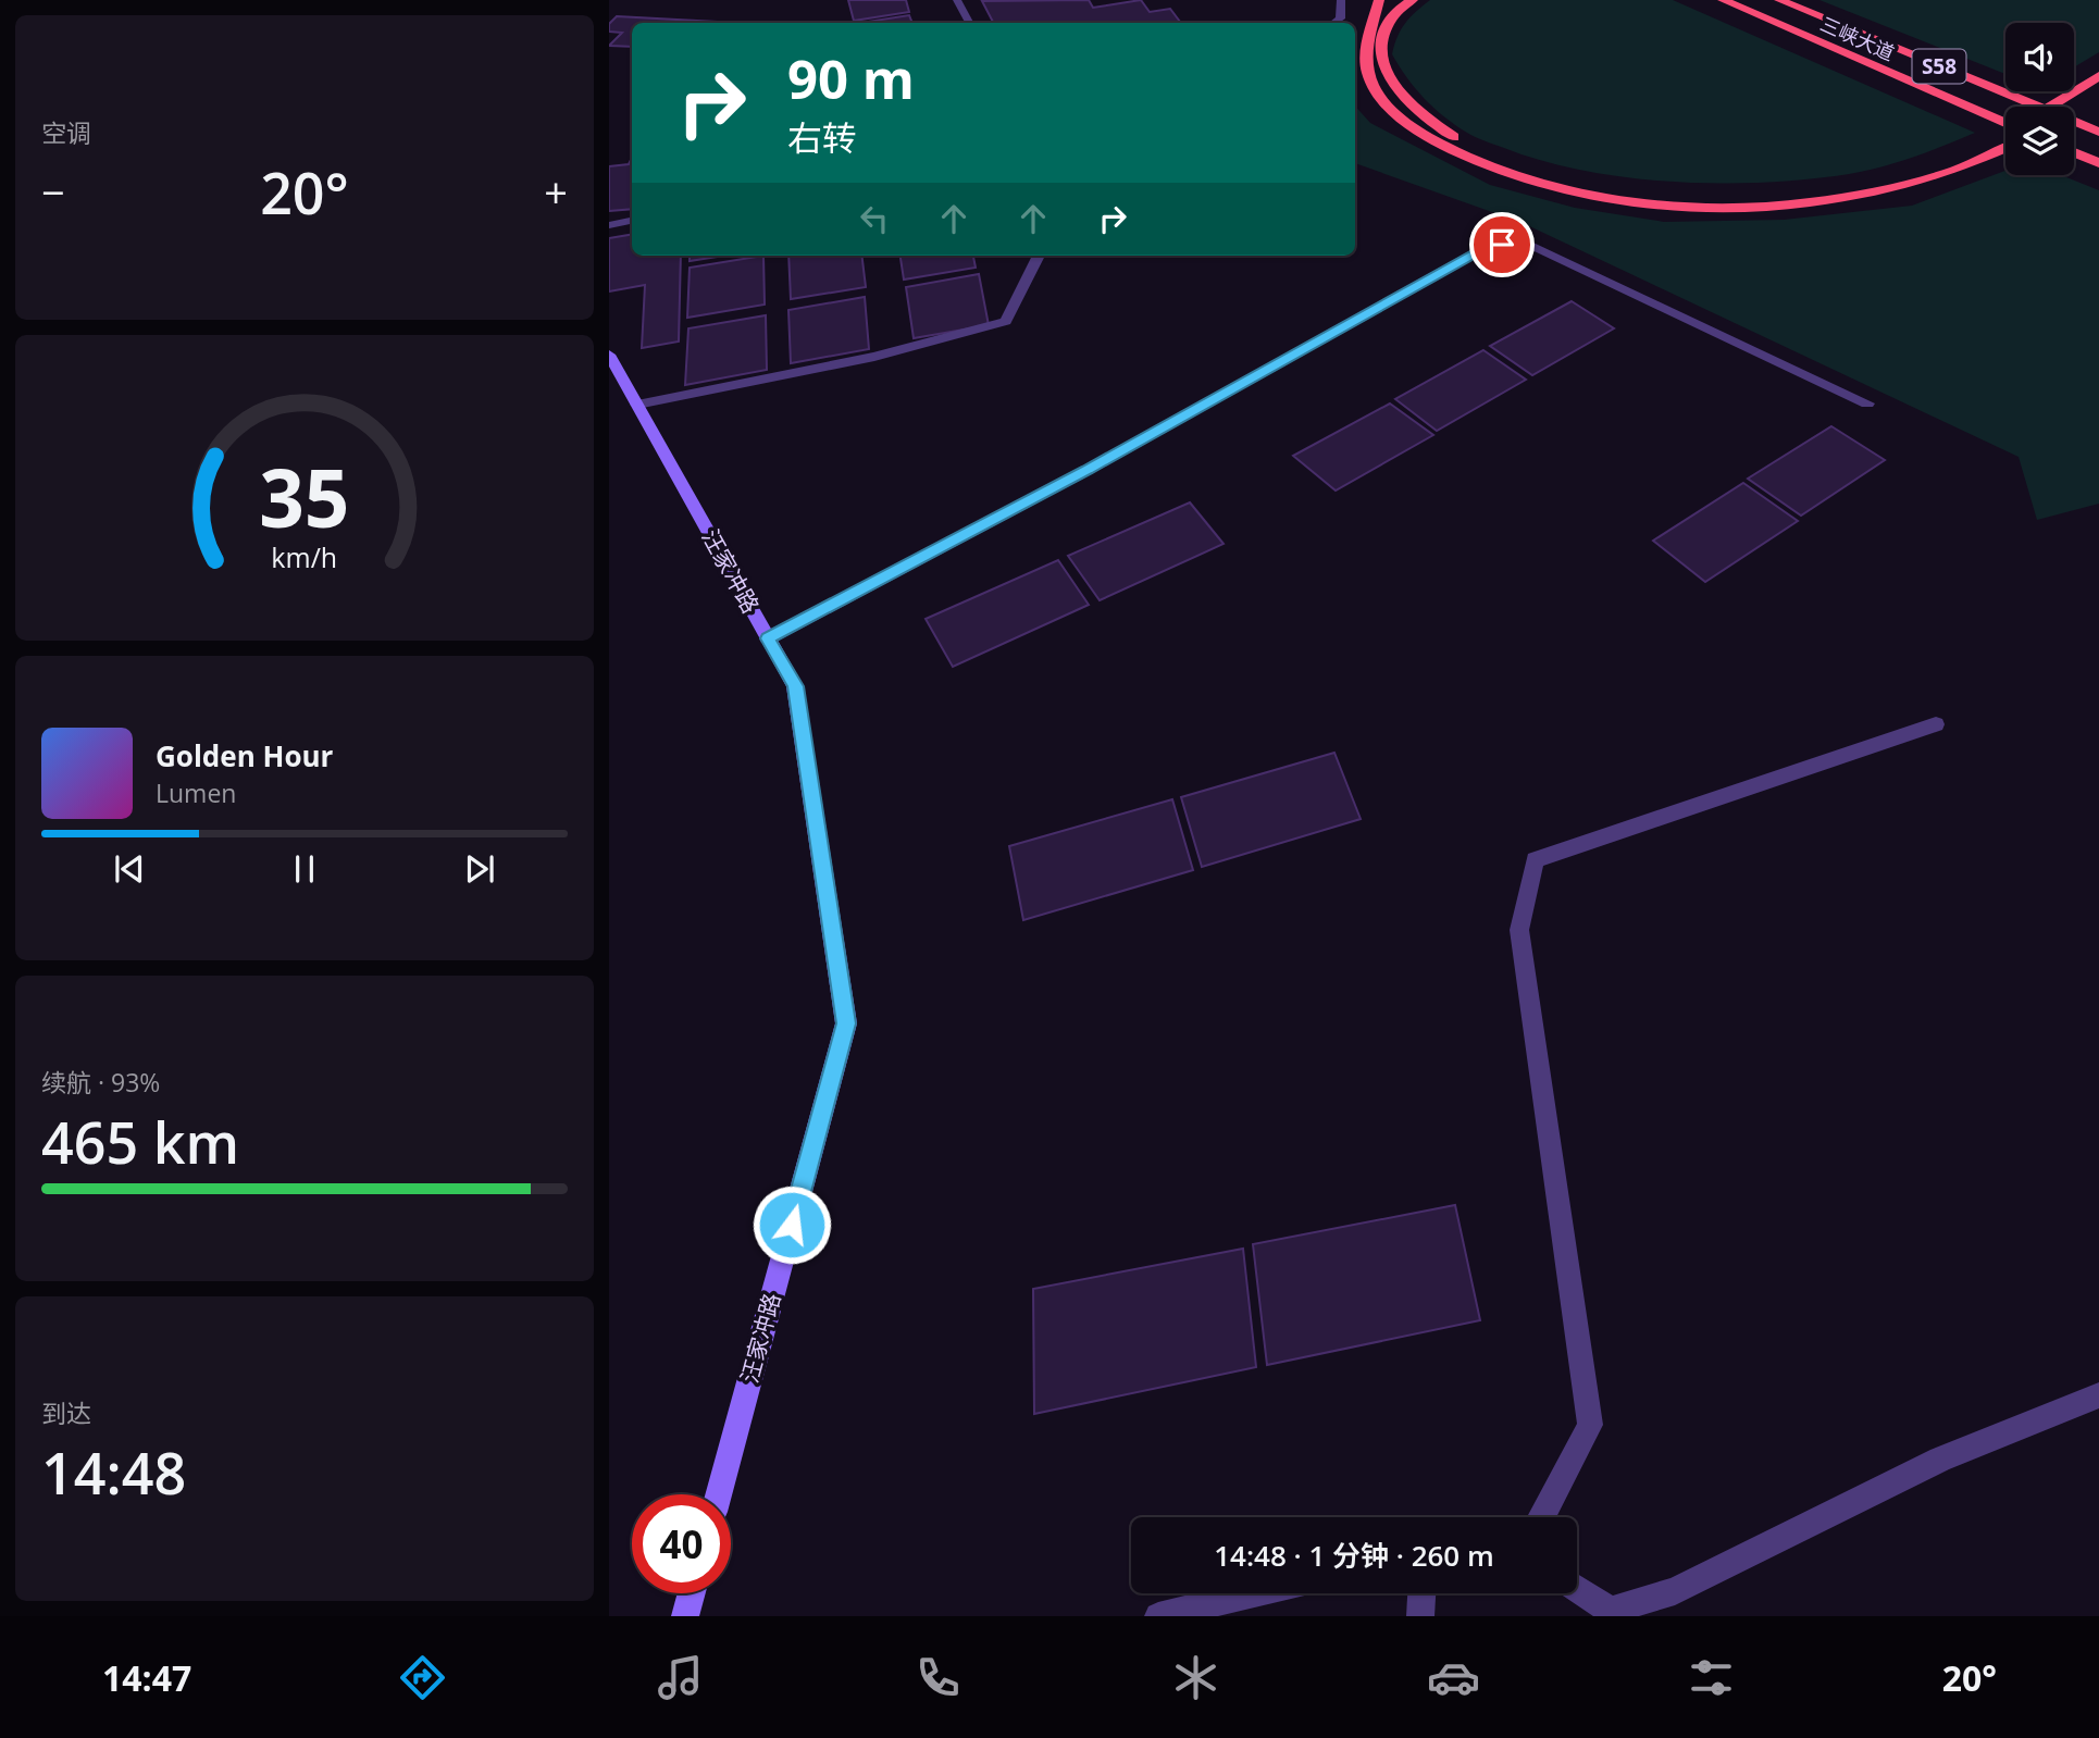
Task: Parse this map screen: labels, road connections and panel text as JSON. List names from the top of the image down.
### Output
{
  "streets": {
    "highway": ["三峡大道", "S58"],
    "street": ["汪家冲路"]
  },
  "page": {
    "tile": [
      "空调",
      ["续航 · 93%", "465 km"],
      ["到达", "14:48"]
    ],
    "turn": ["90 m", "右转"],
    "heat": ["−", "20°", "+"],
    "song": ["Golden Hour", "Lumen"],
    "limit": "40",
    "trip": "14:48 · 1 分钟 · 260 m",
    "tabs": ["14:47", "20°"],
    "gauge": ["35", "km/h"]
  }
}
